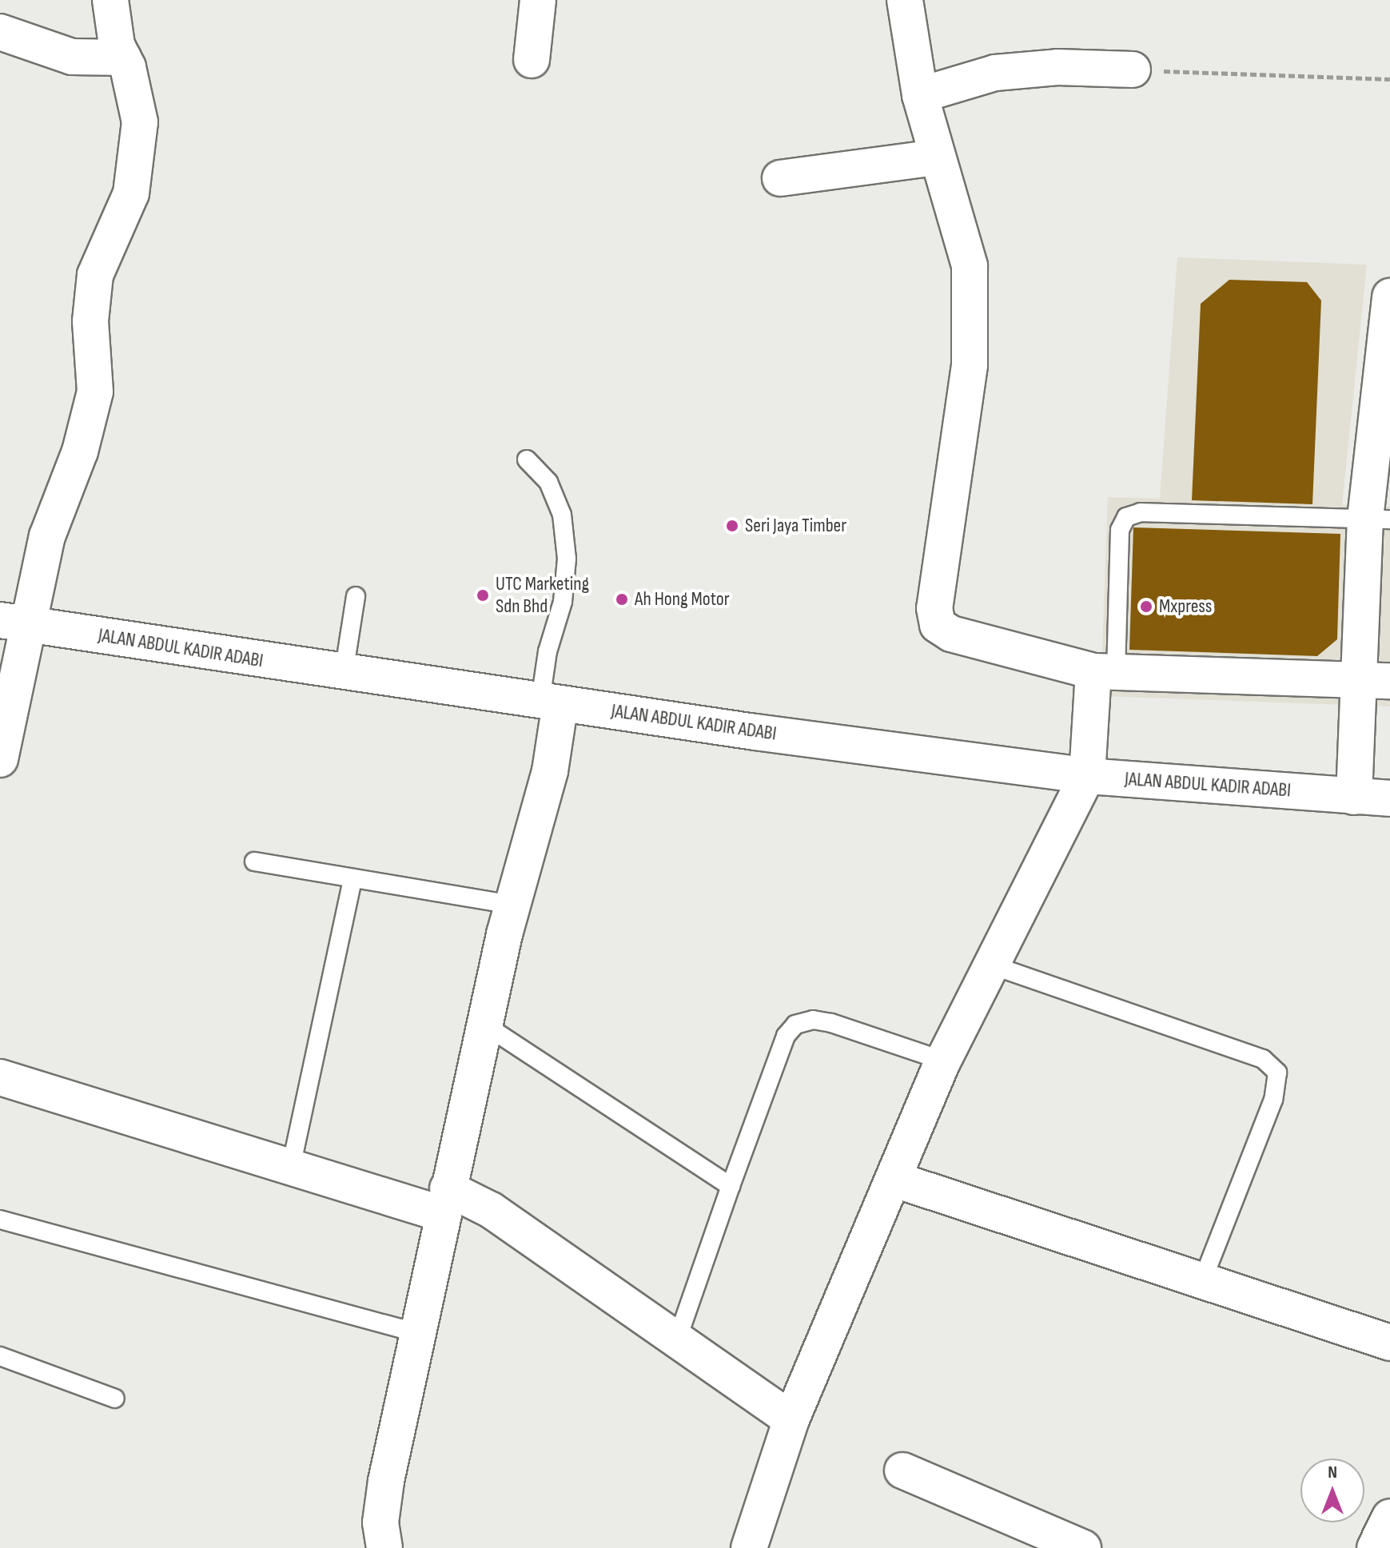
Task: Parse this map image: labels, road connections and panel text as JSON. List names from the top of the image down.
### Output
{
  "streets": {
    "street": ["JALAN ABDUL KADIR ADABI"]
  },
  "places": [
    "Seri Jaya Timber",
    "UTC Marketing Sdn Bhd",
    "Ah Hong Motor",
    "Mxpress"
  ],
  "north": "top"
}
